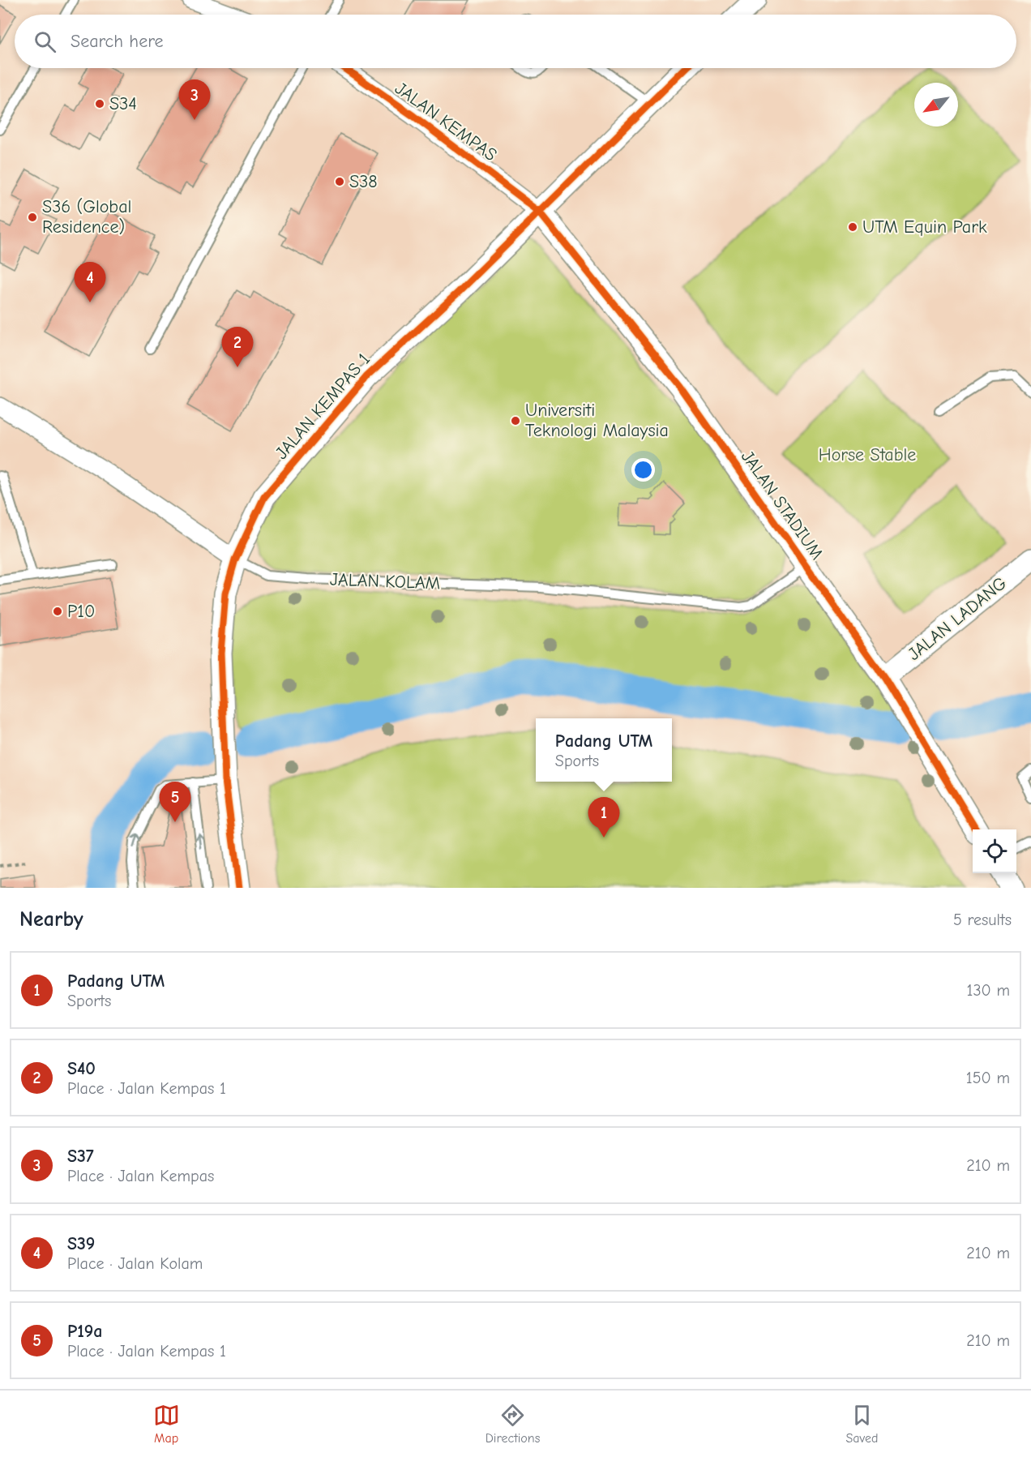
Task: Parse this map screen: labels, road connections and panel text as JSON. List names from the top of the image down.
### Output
{
  "streets": {
    "street": [
      "JALAN KEMPAS",
      "JALAN KEMPAS 1",
      "JALAN STADIUM",
      "JALAN KOLAM",
      "JALAN LADANG"
    ]
  },
  "crossings": [
    ["JALAN KEMPAS", "JALAN KEMPAS 1"],
    ["JALAN KEMPAS", "JALAN STADIUM"],
    ["JALAN KEMPAS 1", "JALAN STADIUM"],
    ["JALAN KEMPAS 1", "JALAN KOLAM"],
    ["JALAN STADIUM", "JALAN KOLAM"],
    ["JALAN STADIUM", "JALAN LADANG"]
  ],
  "parks": ["Horse Stable"],
  "places": [
    "S34",
    "S38",
    "S36 (Global Residence)",
    "UTM Equin Park",
    "Universiti Teknologi Malaysia",
    "P10"
  ],
  "north": "bottom left",
  "page": {
    "search": "Search here",
    "pins": [
      "3",
      "4",
      "2",
      "5",
      "1"
    ],
    "popup": ["Padang UTM", "Sports"],
    "heading": ["Nearby", "5 results"],
    "list": [
      {
        "mark": "1",
        "name": "Padang UTM",
        "note": "Sports",
        "value": "130 m"
      },
      {
        "mark": "2",
        "name": "S40",
        "note": "Place · Jalan Kempas 1",
        "value": "150 m"
      },
      {
        "mark": "3",
        "name": "S37",
        "note": "Place · Jalan Kempas",
        "value": "210 m"
      },
      {
        "mark": "4",
        "name": "S39",
        "note": "Place · Jalan Kolam",
        "value": "210 m"
      },
      {
        "mark": "5",
        "name": "P19a",
        "note": "Place · Jalan Kempas 1",
        "value": "210 m"
      }
    ],
    "nav": ["Map", "Directions", "Saved"]
  }
}
